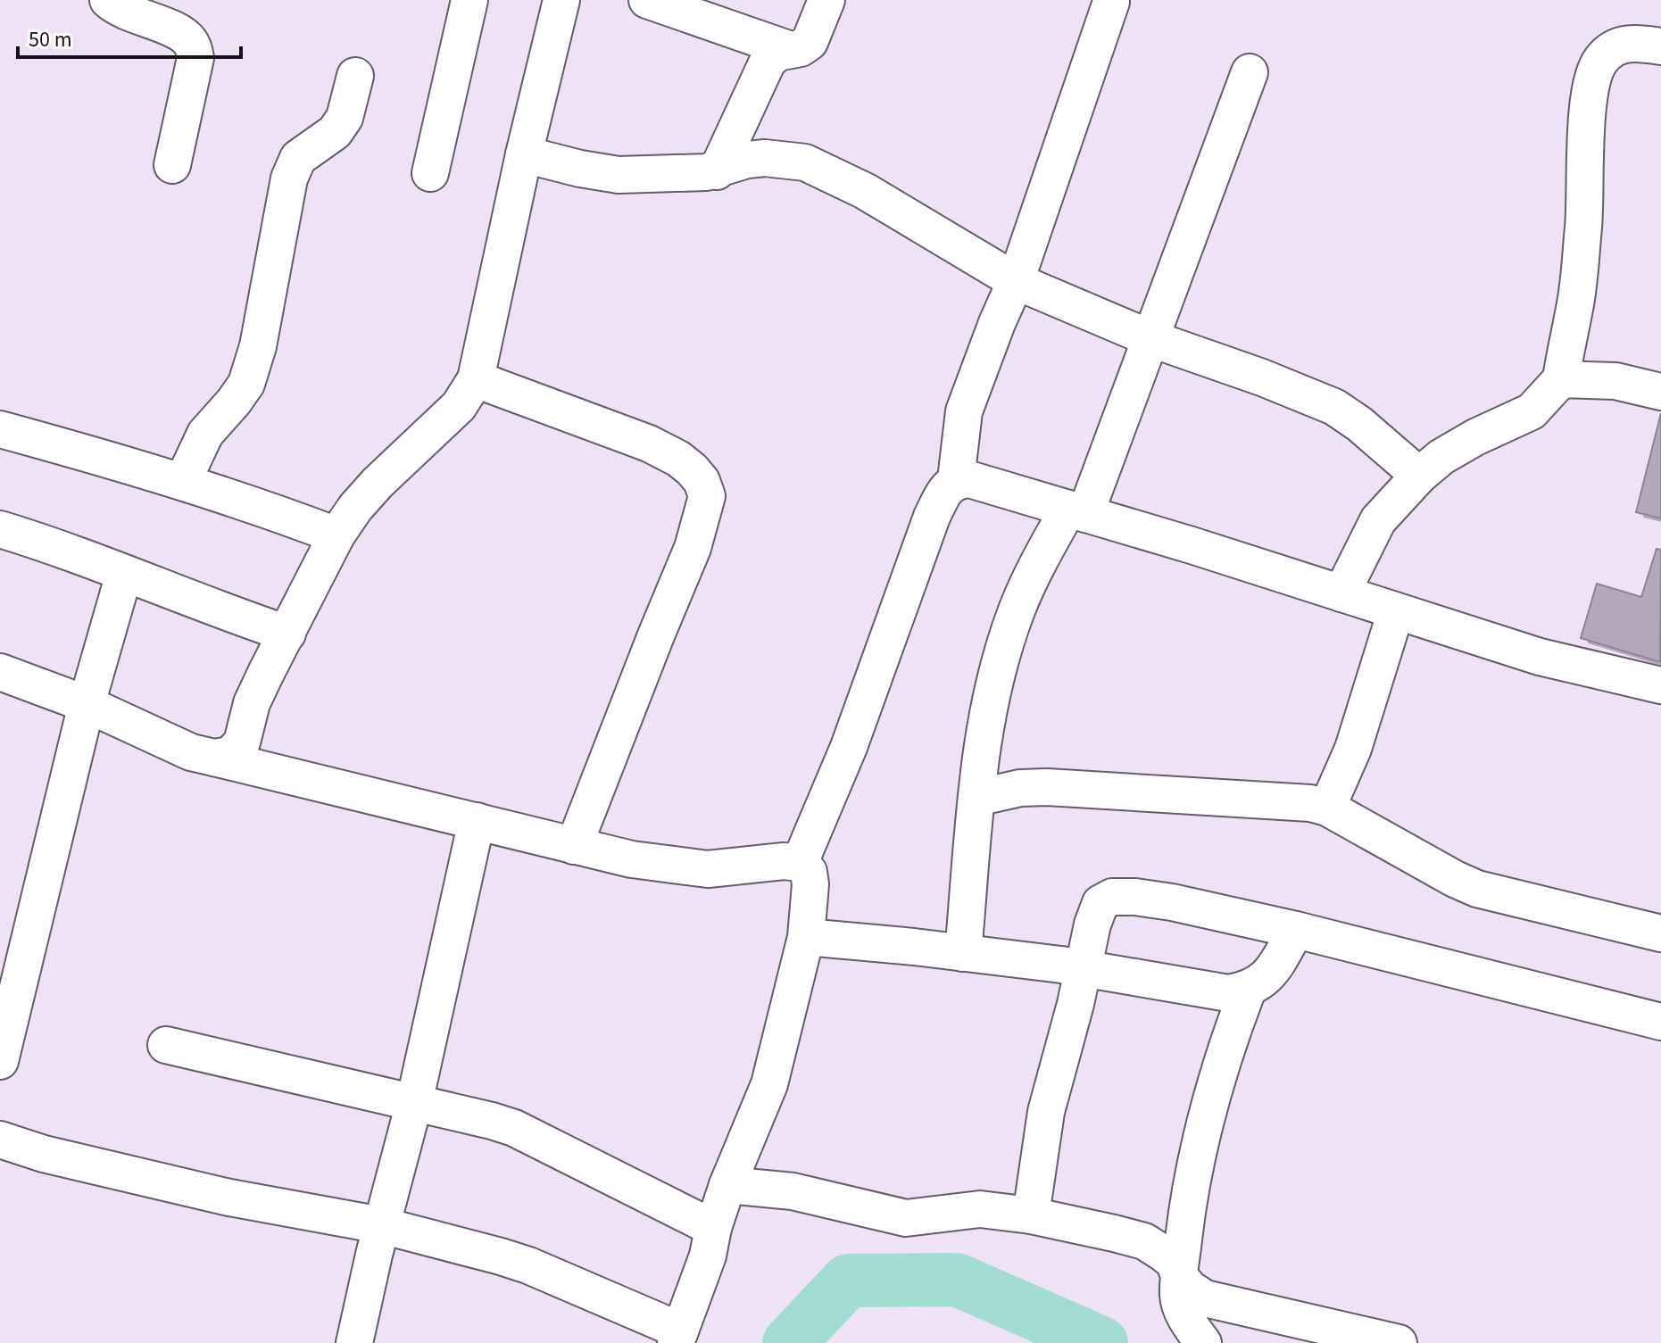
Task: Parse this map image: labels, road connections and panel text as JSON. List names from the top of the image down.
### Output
{
  "scale_bar": "50 m"
}
